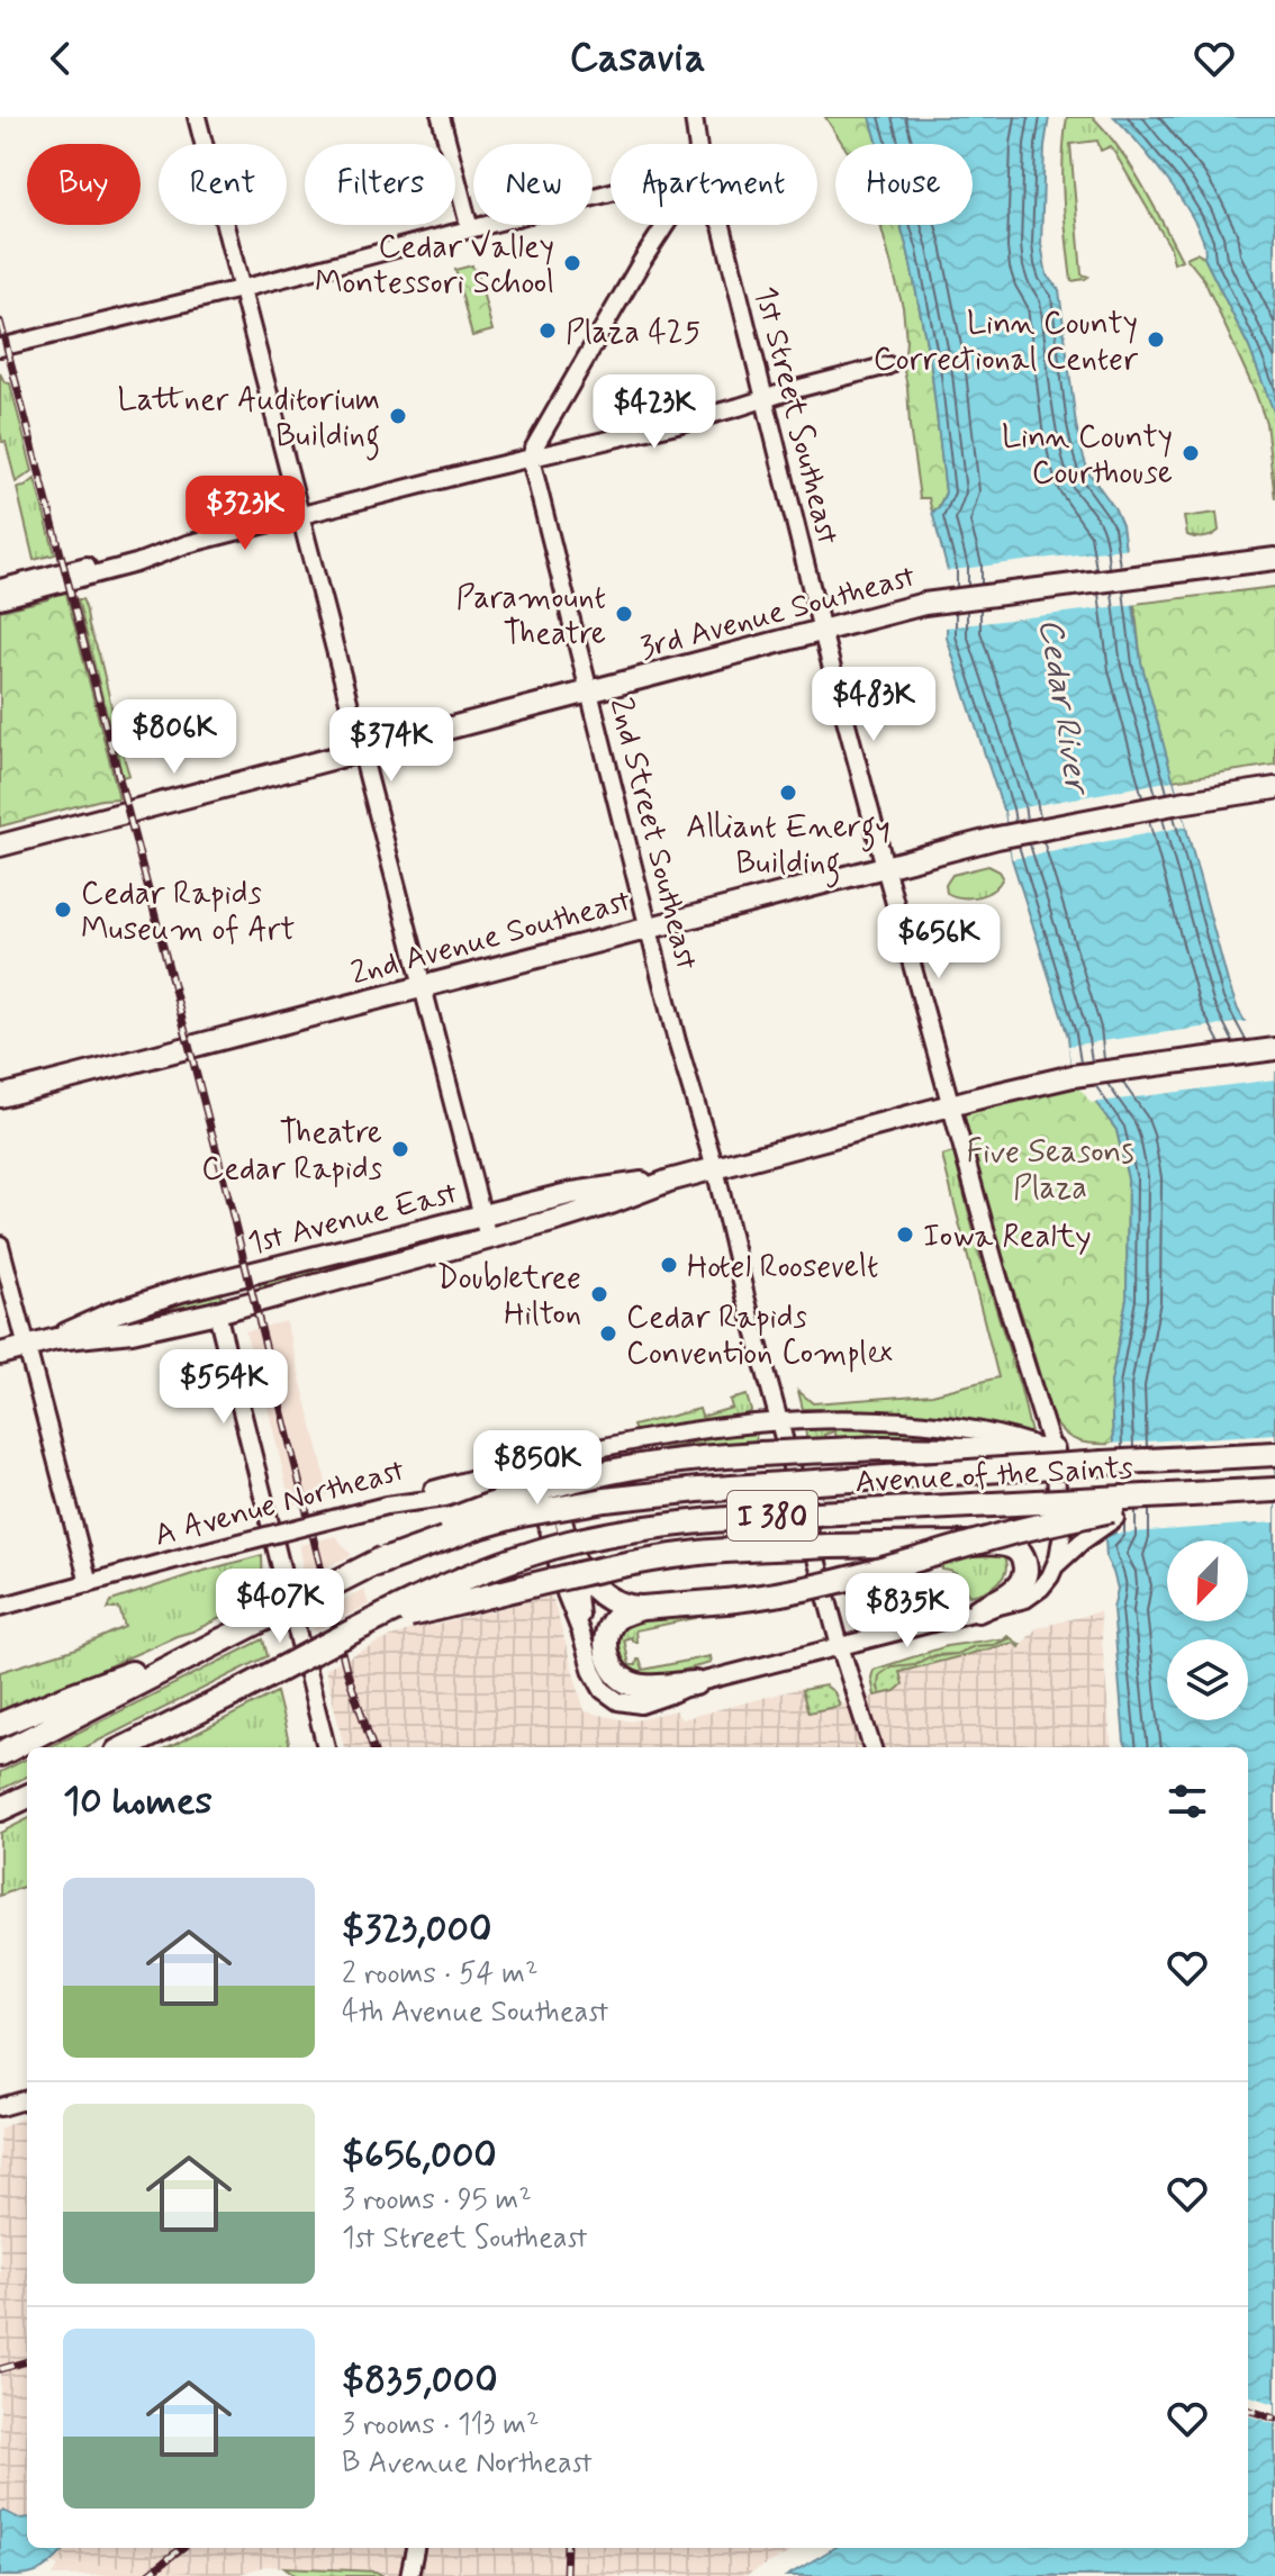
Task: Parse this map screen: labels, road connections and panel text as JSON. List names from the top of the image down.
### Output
{
  "streets": {
    "highway": ["Avenue of the Saints", "I 380"],
    "main road": ["3rd Avenue Southeast", "2nd Avenue Southeast", "1st Avenue East"],
    "street": ["1st Street Southeast", "2nd Street Southeast", "A Avenue Northeast"]
  },
  "crossings": [
    ["1st Street Southeast", "3rd Avenue Southeast"],
    ["1st Street Southeast", "2nd Avenue Southeast"],
    ["1st Street Southeast", "1st Avenue East"],
    ["1st Street Southeast", "A Avenue Northeast"],
    ["3rd Avenue Southeast", "2nd Street Southeast"],
    ["2nd Street Southeast", "2nd Avenue Southeast"],
    ["2nd Street Southeast", "1st Avenue East"],
    ["2nd Street Southeast", "A Avenue Northeast"],
    ["Avenue of the Saints", "I 380"]
  ],
  "water": ["Cedar River"],
  "parks": ["Five Seasons Plaza"],
  "places": [
    "Cedar Valley Montessori School",
    "Plaza 425",
    "Linn County Correctional Center",
    "Lattner Auditorium Building",
    "Linn County Courthouse",
    "Paramount Theatre",
    "Alliant Energy Building",
    "Cedar Rapids Museum of Art",
    "Theatre Cedar Rapids",
    "Iowa Realty",
    "Hotel Roosevelt",
    "Doubletree Hilton",
    "Cedar Rapids Convention Complex"
  ],
  "north": "bottom left",
  "page": {
    "header": "Casavia",
    "chip": [
      "Buy",
      "Rent",
      "Filters",
      "New",
      "Apartment",
      "House"
    ],
    "price": [
      "$423K",
      "$323K",
      "$483K",
      "$806K",
      "$374K",
      "$656K",
      "$554K",
      "$850K",
      "$407K",
      "$835K"
    ],
    "heading": "10 homes",
    "list": [
      {
        "name": "$323,000",
        "note": "2 rooms · 54 m² · 4th Avenue Southeast"
      },
      {
        "name": "$656,000",
        "note": "3 rooms · 95 m² · 1st Street Southeast"
      },
      {
        "name": "$835,000",
        "note": "3 rooms · 113 m² · B Avenue Northeast"
      }
    ]
  }
}
